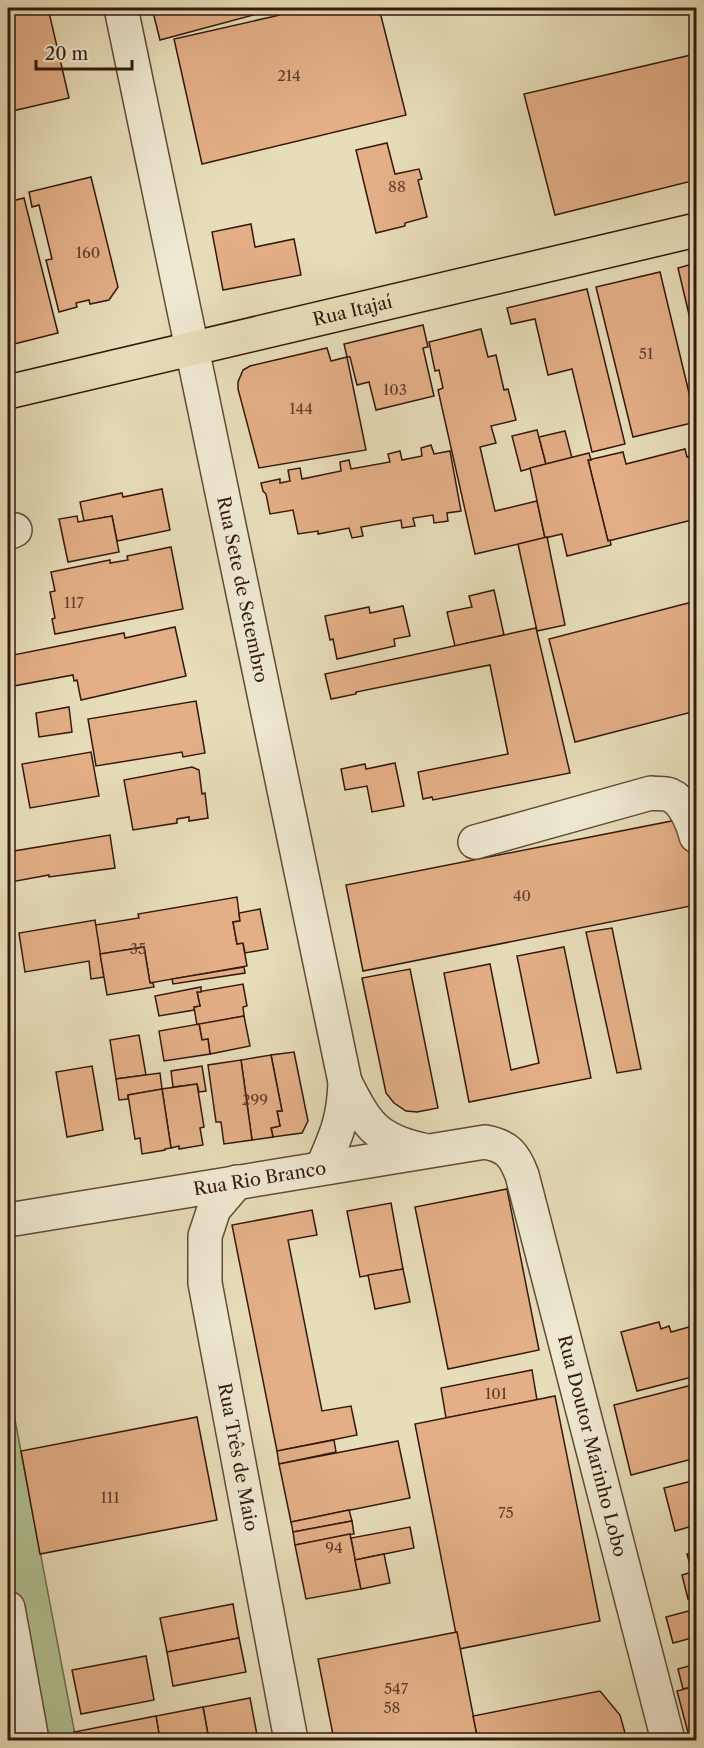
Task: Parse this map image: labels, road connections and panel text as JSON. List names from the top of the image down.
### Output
{
  "streets": {
    "main road": ["Rua Itajaí"],
    "street": [
      "Rua Sete de Setembro",
      "Rua Rio Branco",
      "Rua Doutor Marinho Lobo",
      "Rua Três de Maio"
    ]
  },
  "crossings": [
    ["Rua Itajaí", "Rua Sete de Setembro"],
    ["Rua Sete de Setembro", "Rua Rio Branco"],
    ["Rua Rio Branco", "Rua Doutor Marinho Lobo"],
    ["Rua Rio Branco", "Rua Três de Maio"]
  ],
  "house_numbers": [
    "214",
    "88",
    "160",
    "51",
    "103",
    "144",
    "117",
    "40",
    "35",
    "299",
    "101",
    "111",
    "75",
    "94",
    "547",
    "58"
  ],
  "scale_bar": "20 m"
}
